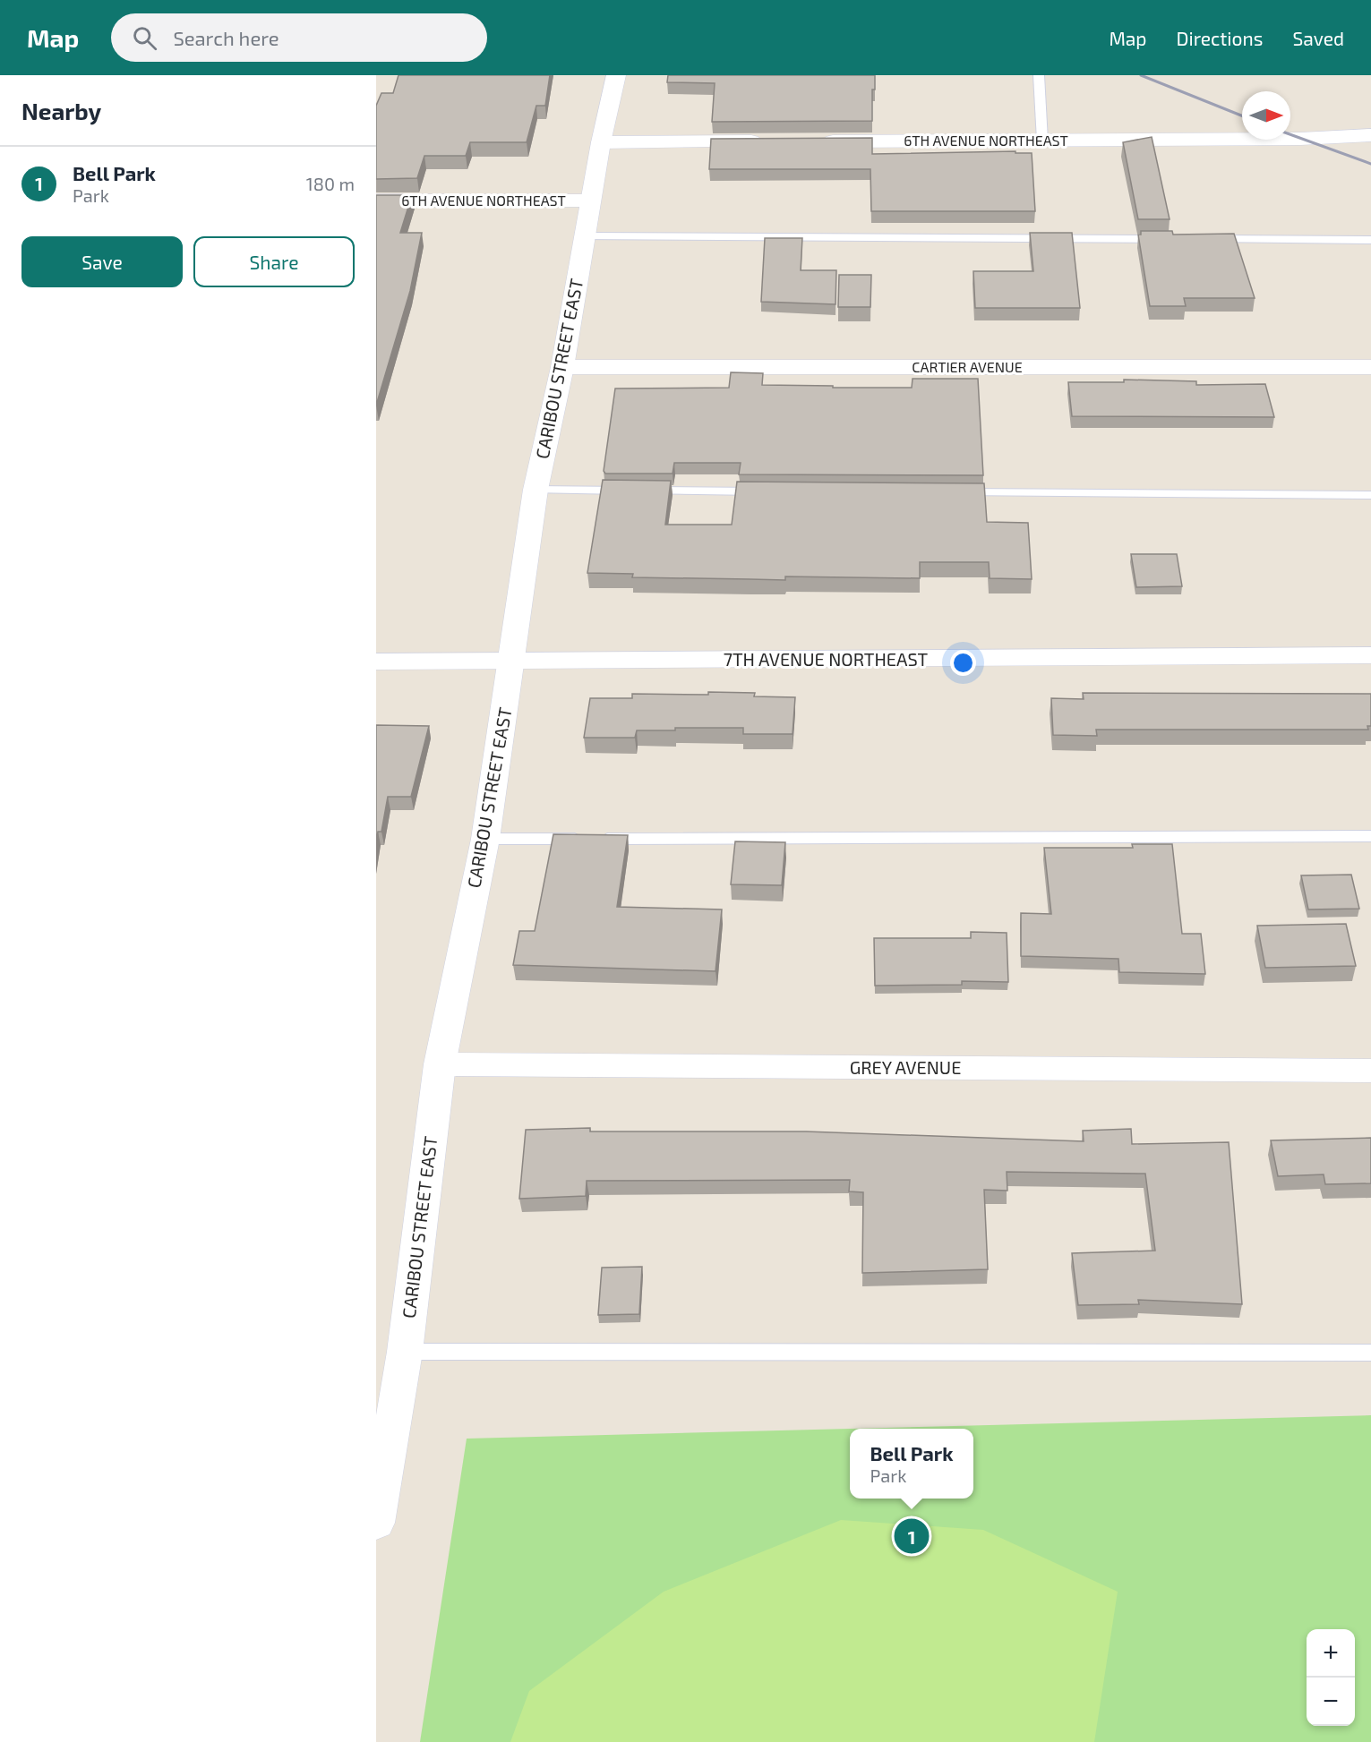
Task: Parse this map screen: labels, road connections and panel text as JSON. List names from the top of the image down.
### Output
{
  "streets": {
    "street": [
      "6TH AVENUE NORTHEAST",
      "CARTIER AVENUE",
      "CARIBOU STREET EAST",
      "7TH AVENUE NORTHEAST",
      "GREY AVENUE"
    ]
  },
  "crossings": [
    ["6TH AVENUE NORTHEAST", "CARIBOU STREET EAST"],
    ["CARTIER AVENUE", "CARIBOU STREET EAST"],
    ["CARIBOU STREET EAST", "7TH AVENUE NORTHEAST"],
    ["CARIBOU STREET EAST", "GREY AVENUE"]
  ],
  "north": "right",
  "page": {
    "header": "Map",
    "search": "Search here",
    "nav": ["Map", "Directions", "Saved"],
    "heading": "Nearby",
    "list": [
      {
        "mark": "1",
        "name": "Bell Park",
        "note": "Park",
        "value": "180 m"
      }
    ],
    "buttons": ["Save", "Share"],
    "popup": ["Bell Park", "Park"],
    "pins": "1",
    "map_buttons": ["+", "−"]
  }
}
